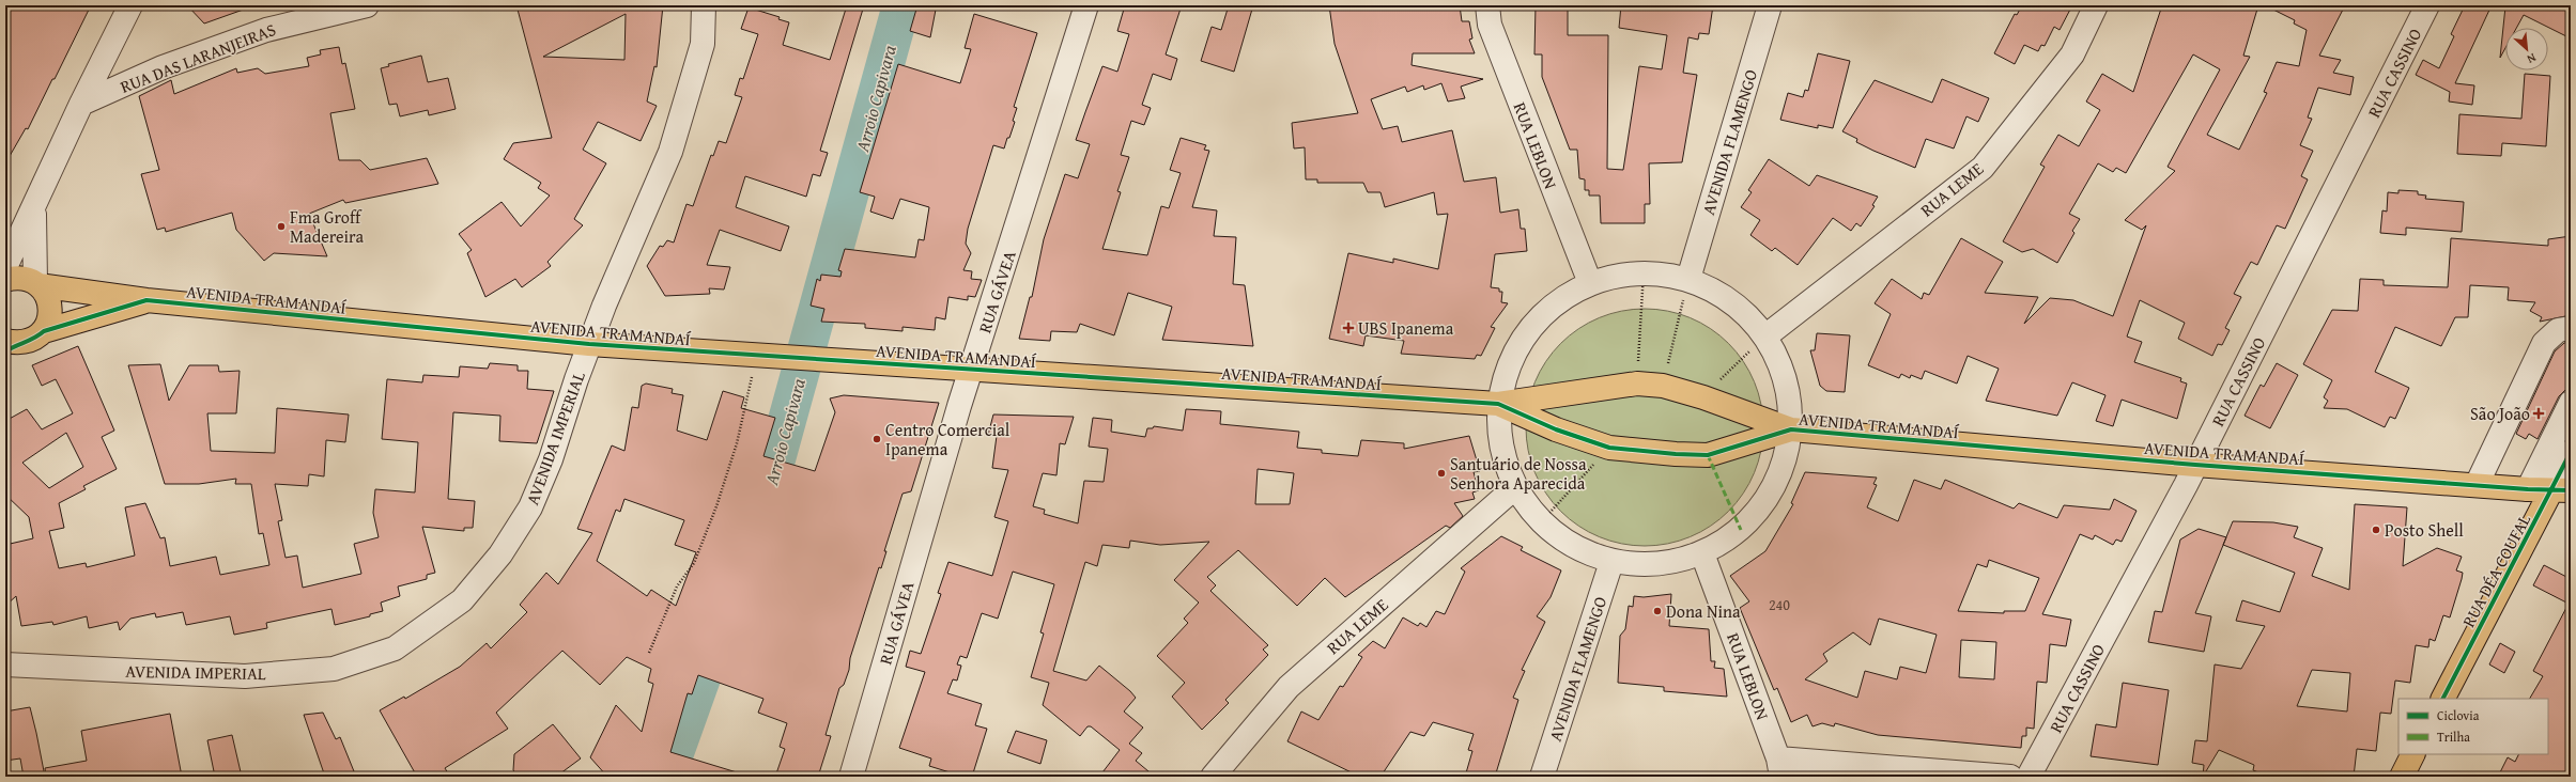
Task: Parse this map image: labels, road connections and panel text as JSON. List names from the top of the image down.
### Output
{
  "streets": {
    "main road": ["AVENIDA TRAMANDAÍ", "RUA DÉA COUFAL"],
    "street": [
      "RUA DAS LARANJEIRAS",
      "RUA CASSINO",
      "AVENIDA FLAMENGO",
      "RUA LEBLON",
      "RUA LEME",
      "RUA GÁVEA",
      "AVENIDA IMPERIAL"
    ]
  },
  "crossings": [
    ["RUA CASSINO", "AVENIDA TRAMANDAÍ"],
    ["RUA GÁVEA", "AVENIDA TRAMANDAÍ"],
    ["AVENIDA TRAMANDAÍ", "AVENIDA IMPERIAL"],
    ["AVENIDA TRAMANDAÍ", "RUA DÉA COUFAL"]
  ],
  "water": ["Arroio Capivara"],
  "places": {
    "other": [
      "Fma Groff Madereira",
      "Centro Comercial Ipanema",
      "Santuário de Nossa Senhora Aparecida",
      "Posto Shell",
      "Dona Nina"
    ],
    "health": ["UBS Ipanema", "São João"]
  },
  "house_numbers": ["240"],
  "legend": ["Ciclovia", "Trilha"],
  "north": "bottom right"
}
